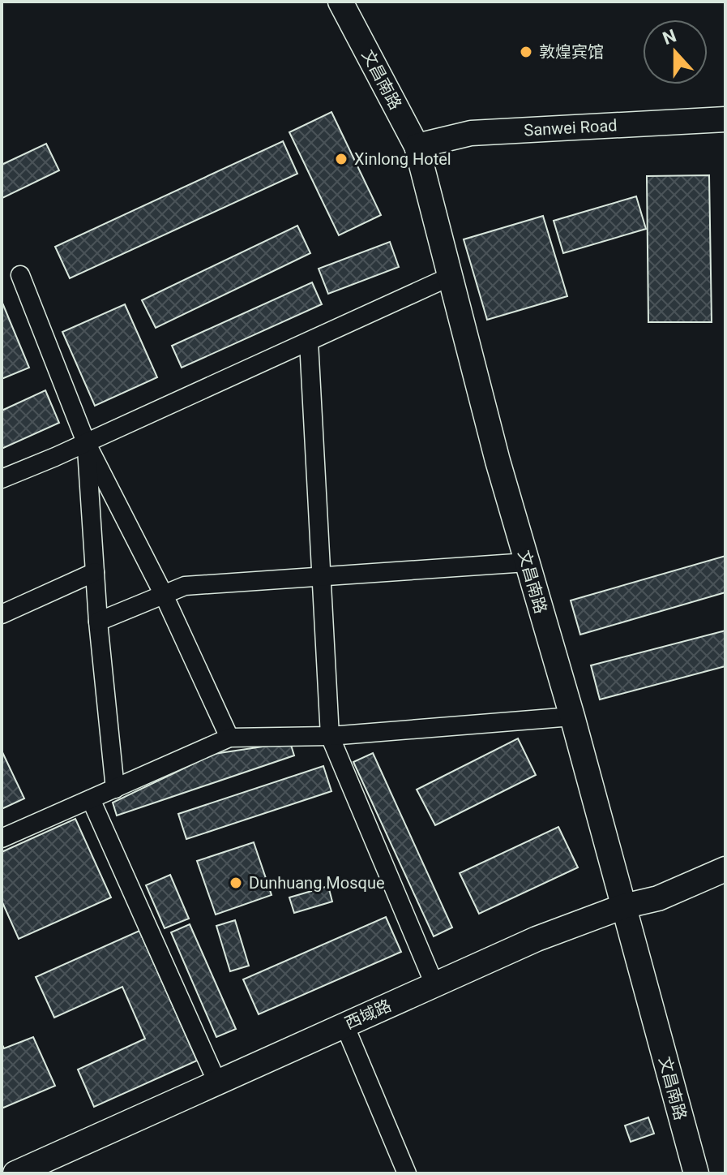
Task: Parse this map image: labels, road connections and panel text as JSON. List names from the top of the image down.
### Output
{
  "streets": {
    "street": ["文昌南路", "Sanwei Road", "西域路"]
  },
  "crossings": [
    ["文昌南路", "Sanwei Road"],
    ["文昌南路", "西域路"]
  ],
  "places": ["敦煌宾馆", "Xinlong Hotel", "Dunhuang Mosque"],
  "north": "top"
}
